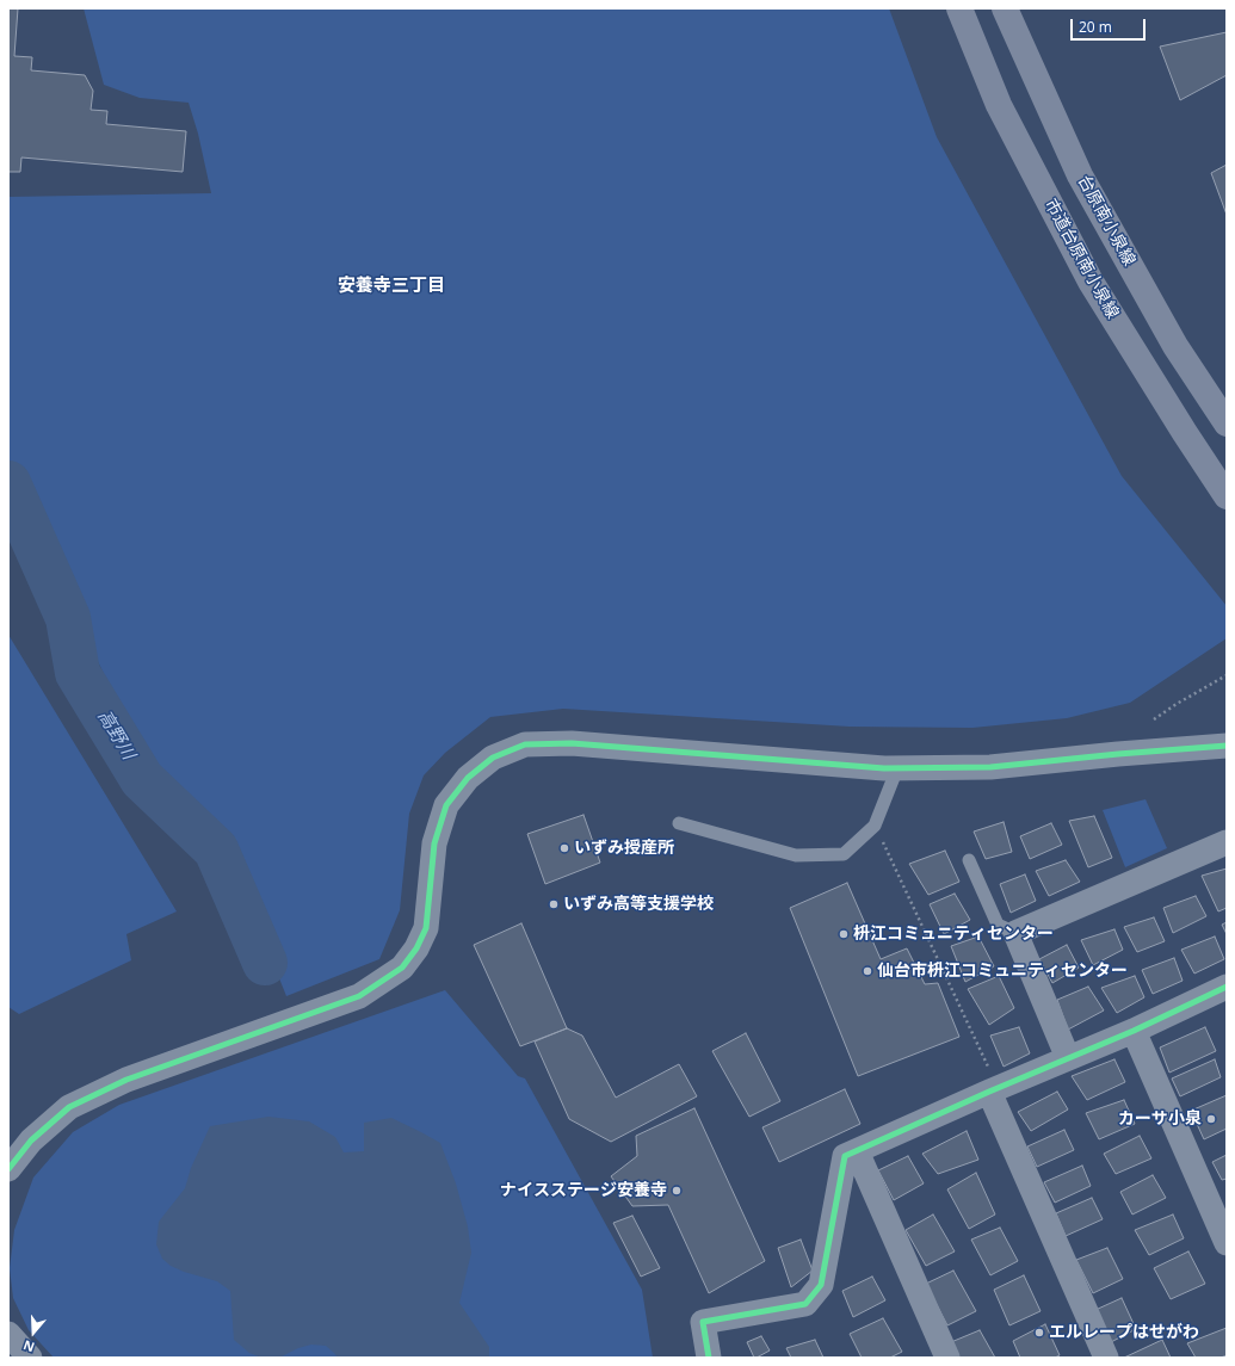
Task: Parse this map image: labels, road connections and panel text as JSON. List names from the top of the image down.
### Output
{
  "streets": {
    "street": ["台原南小泉線", "市道台原南小泉線"]
  },
  "districts": ["安養寺三丁目"],
  "water": ["高野川"],
  "places": [
    "いずみ授産所",
    "いずみ高等支援学校",
    "枡江コミュニティセンター",
    "仙台市枡江コミュニティセンター",
    "カーサ小泉",
    "ナイスステージ安養寺",
    "エルレープはせがわ"
  ],
  "scale_bar": "20 m",
  "north": "bottom"
}
